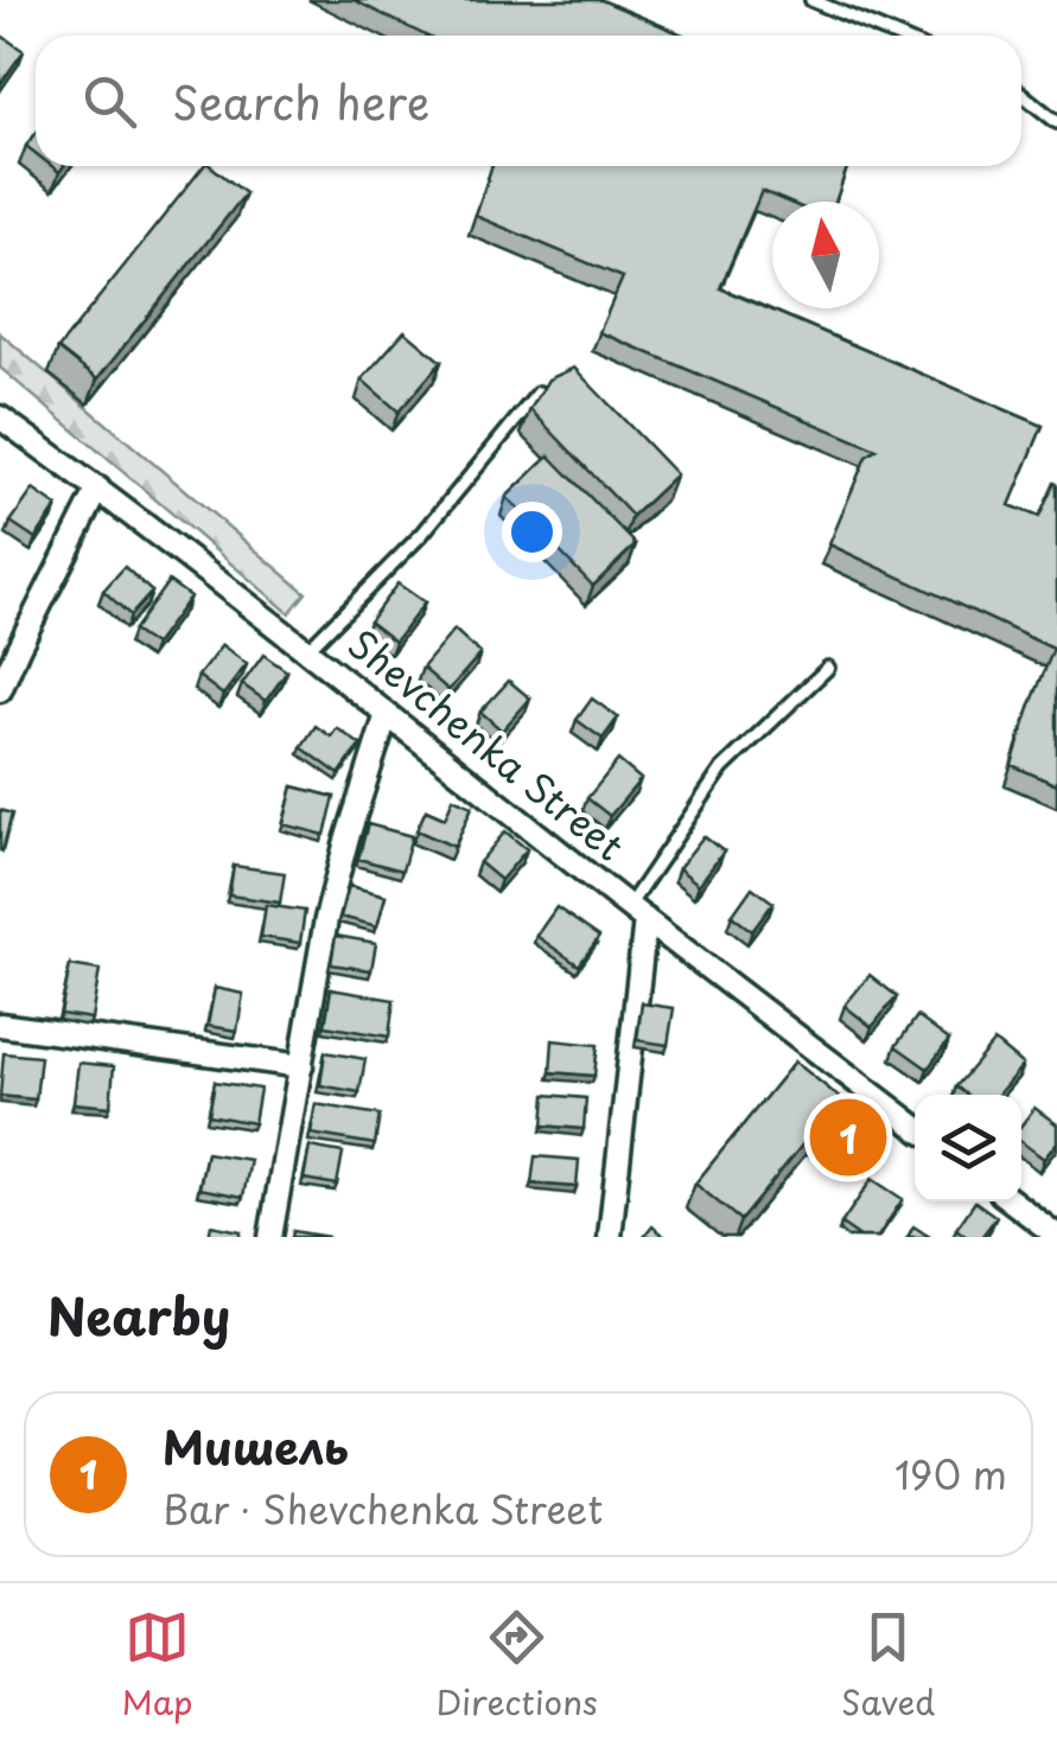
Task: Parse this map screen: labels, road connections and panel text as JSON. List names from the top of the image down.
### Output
{
  "streets": {
    "street": ["Shevchenka Street"]
  },
  "north": "top",
  "page": {
    "search": "Search here",
    "pins": "1",
    "heading": "Nearby",
    "list": [
      {
        "mark": "1",
        "name": "Мишель",
        "note": "Bar · Shevchenka Street",
        "value": "190 m"
      }
    ],
    "nav": ["Map", "Directions", "Saved"]
  }
}
